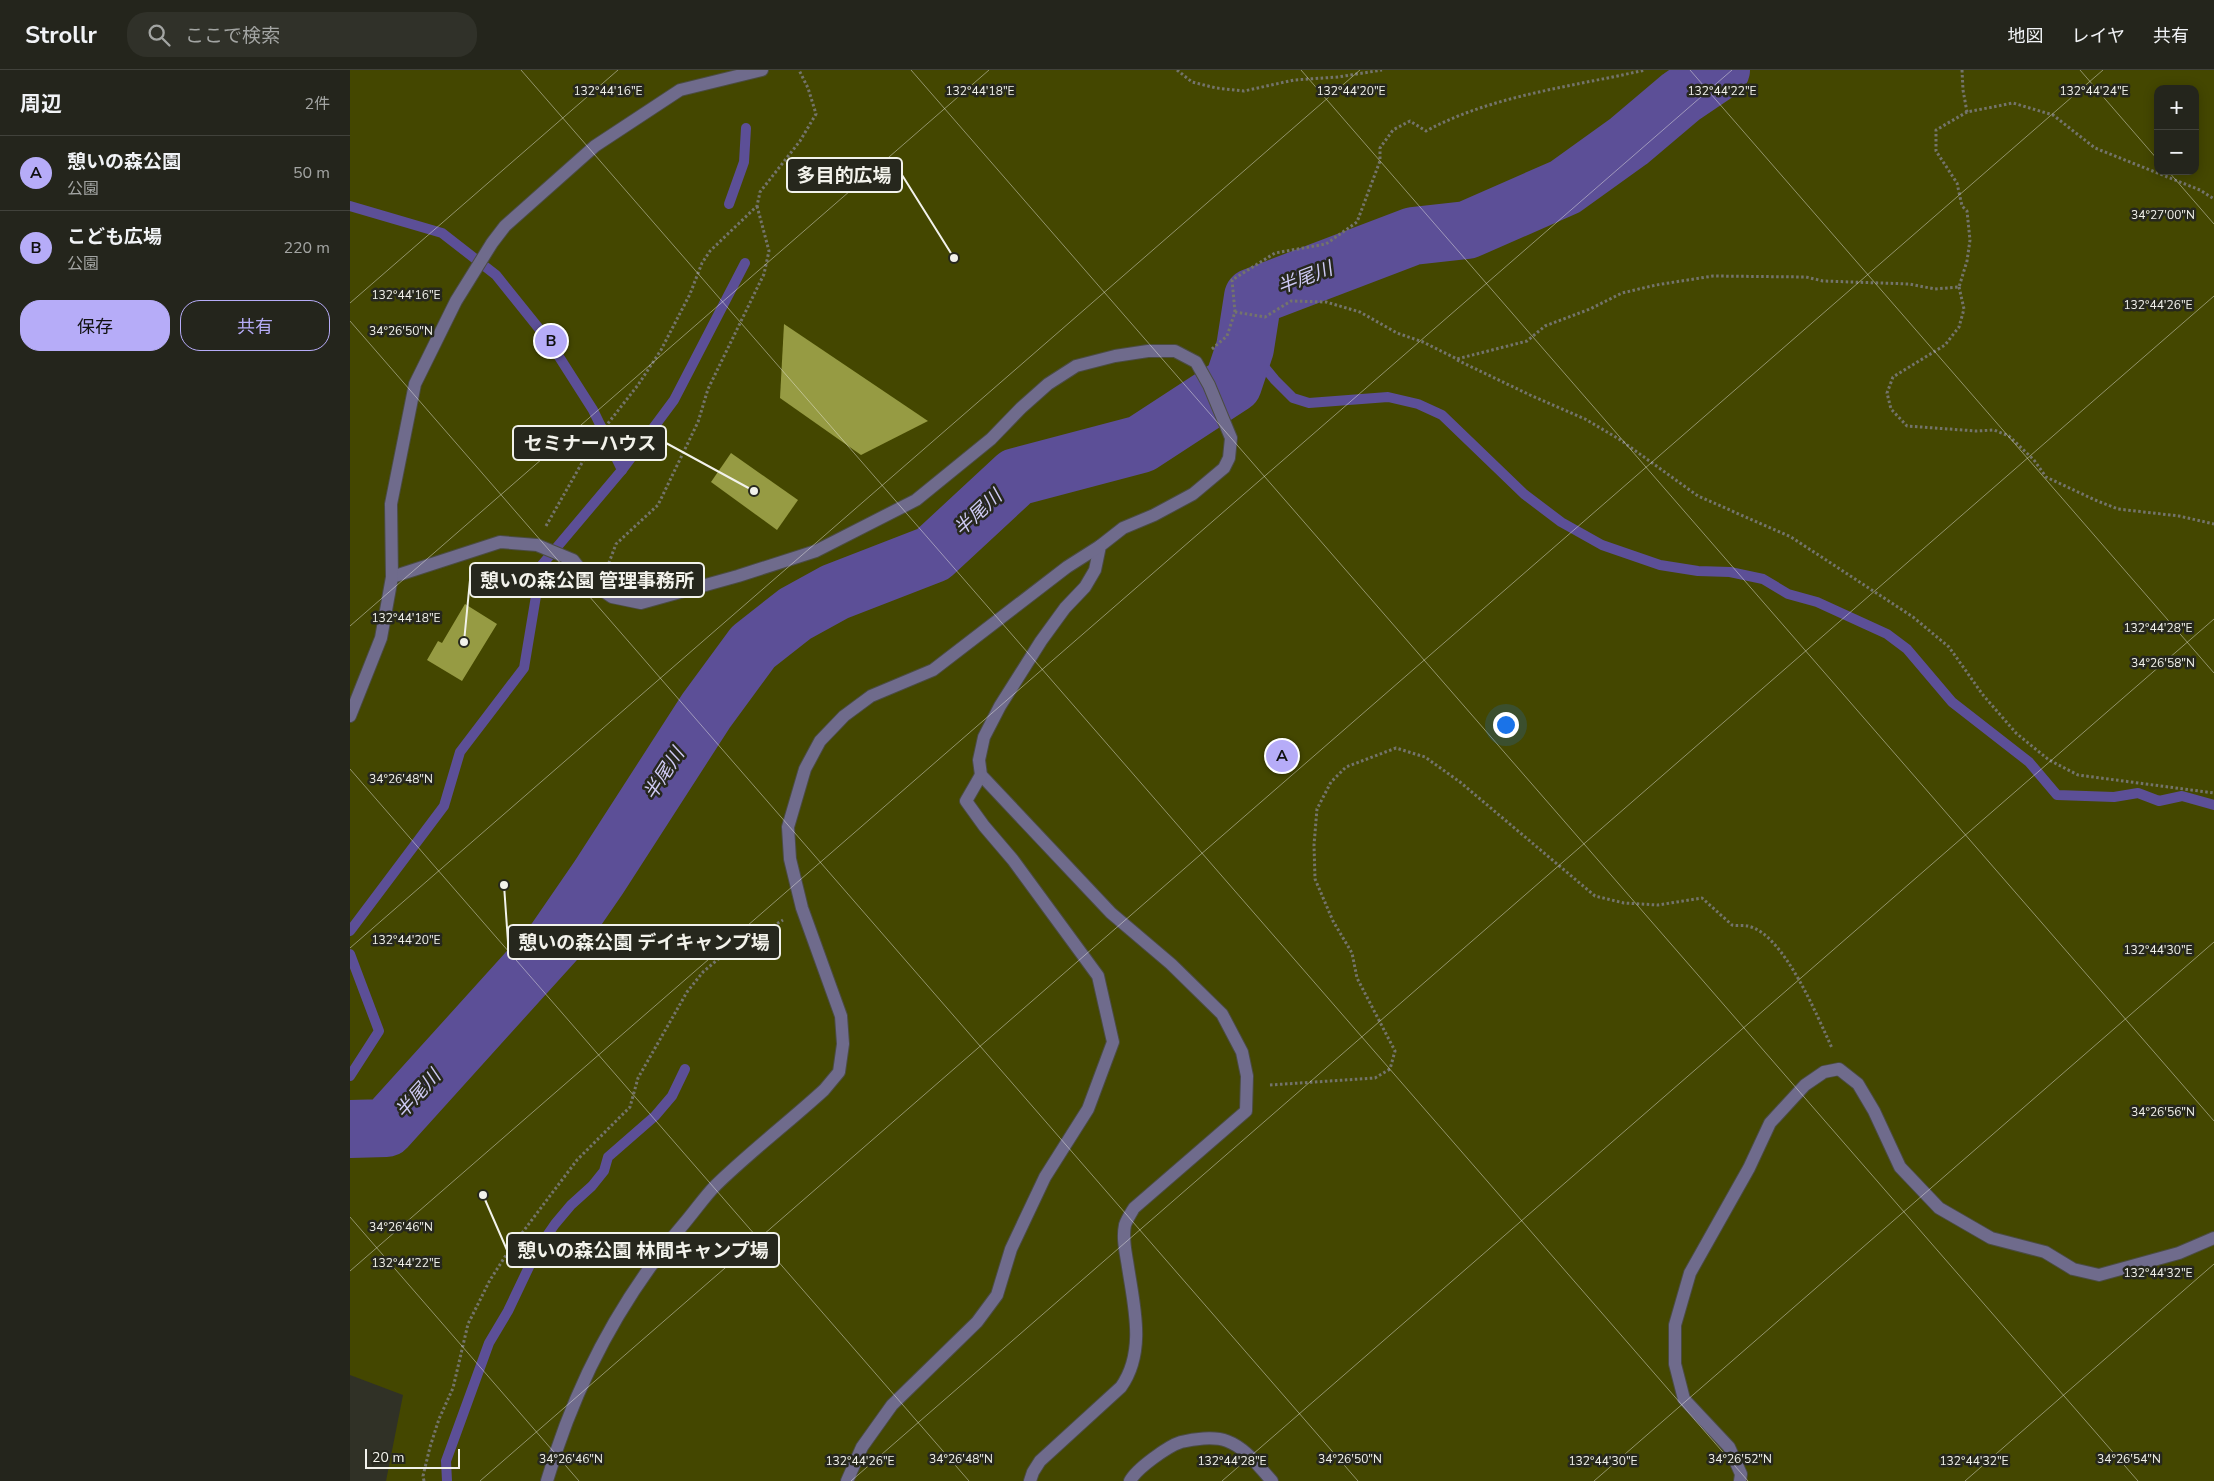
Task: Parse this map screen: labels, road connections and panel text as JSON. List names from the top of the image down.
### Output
{
  "water": ["半尾川"],
  "places": [
    "多目的広場",
    "セミナーハウス",
    "憩いの森公園 管理事務所",
    "憩いの森公園 デイキャンプ場",
    "憩いの森公園 林間キャンプ場"
  ],
  "scale_bar": "20 m",
  "page": {
    "header": "Strollr",
    "search": "ここで検索",
    "nav": ["地図", "レイヤ", "共有"],
    "heading": ["周辺", "2件"],
    "map_buttons": ["+", "−"],
    "list": [
      {
        "mark": "A",
        "name": "憩いの森公園",
        "note": "公園",
        "value": "50 m"
      },
      {
        "mark": "B",
        "name": "こども広場",
        "note": "公園",
        "value": "220 m"
      }
    ],
    "buttons": ["保存", "共有"],
    "pins": ["B", "A"],
    "scale": "20 m"
  },
  "coordinates": [
    "132°44'16\"E",
    "132°44'18\"E",
    "132°44'20\"E",
    "132°44'22\"E",
    "132°44'24\"E",
    "34°27'00\"N",
    "132°44'26\"E",
    "34°26'50\"N",
    "132°44'28\"E",
    "34°26'58\"N",
    "34°26'48\"N",
    "132°44'30\"E",
    "34°26'56\"N",
    "34°26'46\"N",
    "132°44'32\"E",
    "34°26'52\"N",
    "34°26'54\"N"
  ]
}
